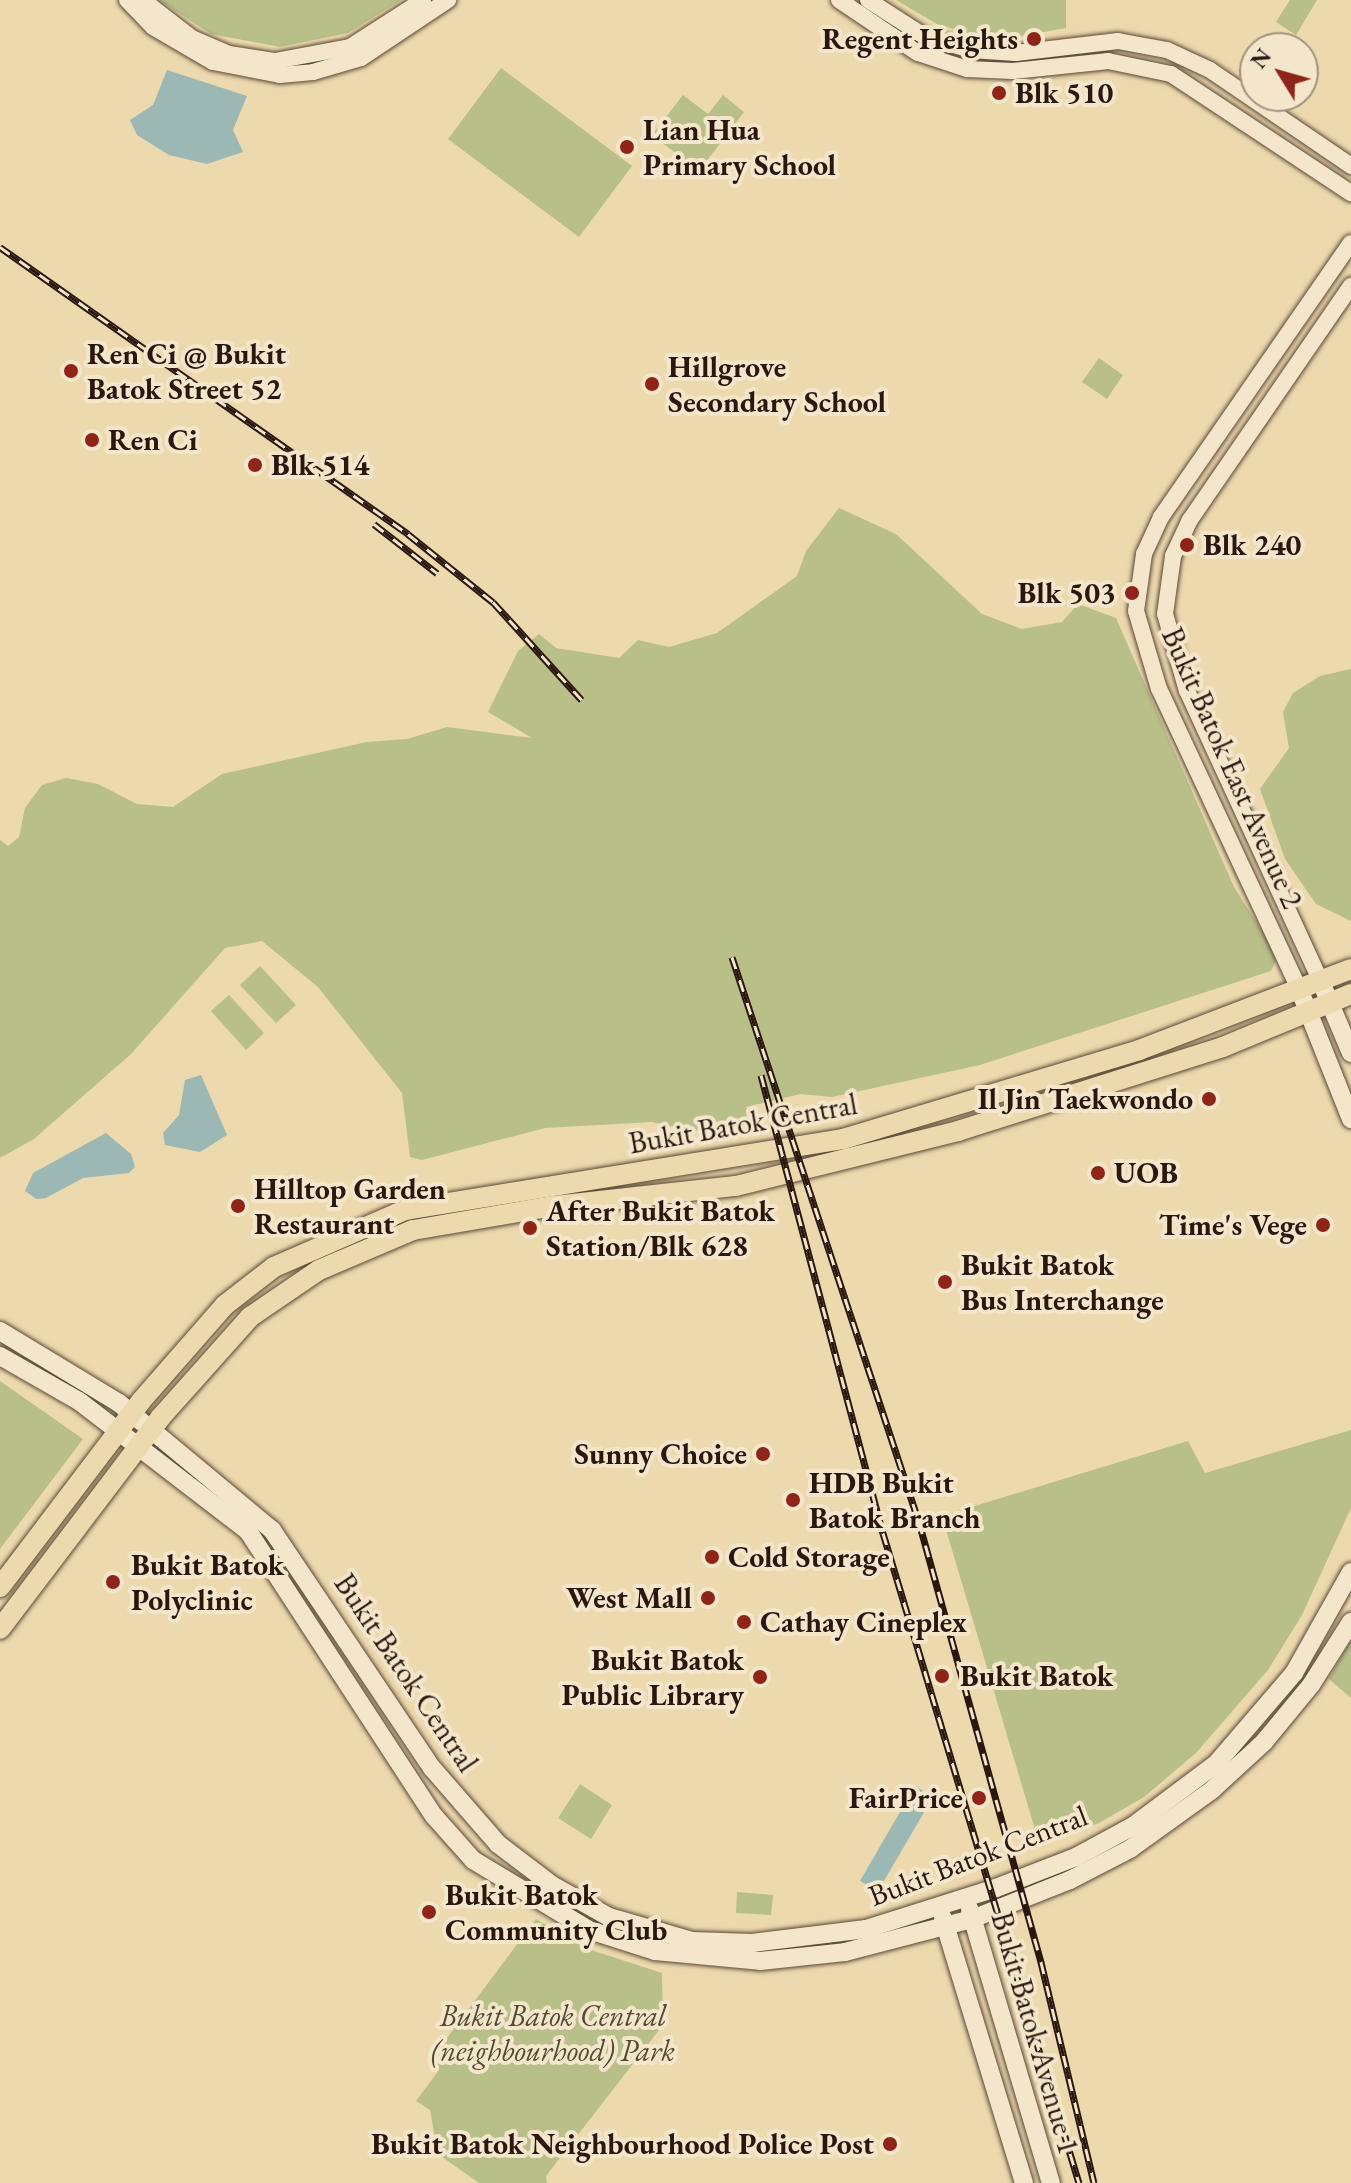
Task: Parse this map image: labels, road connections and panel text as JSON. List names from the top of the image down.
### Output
{
  "streets": {
    "main road": ["Bukit Batok Central", "Bukit Batok Avenue 1"],
    "street": ["Bukit Batok East Avenue 2"]
  },
  "crossings": [
    ["Bukit Batok East Avenue 2", "Bukit Batok Central"],
    ["Bukit Batok Central", "Bukit Batok Avenue 1"]
  ],
  "parks": ["Bukit Batok Central (neighbourhood) Park"],
  "places": [
    "Regent Heights",
    "Blk 510",
    "Lian Hua Primary School",
    "Ren Ci @ Bukit Batok Street 52",
    "Hillgrove Secondary School",
    "Ren Ci",
    "Blk 514",
    "Blk 240",
    "Blk 503",
    "Il Jin Taekwondo",
    "UOB",
    "Hilltop Garden Restaurant",
    "Time's Vege",
    "After Bukit Batok Station/Blk 628",
    "Bukit Batok Bus Interchange",
    "Sunny Choice",
    "HDB Bukit Batok Branch",
    "Cold Storage",
    "Bukit Batok Polyclinic",
    "West Mall",
    "Cathay Cineplex",
    "Bukit Batok",
    "Bukit Batok Public Library",
    "FairPrice",
    "Bukit Batok Community Club",
    "Bukit Batok Neighbourhood Police Post"
  ],
  "north": "top left"
}
